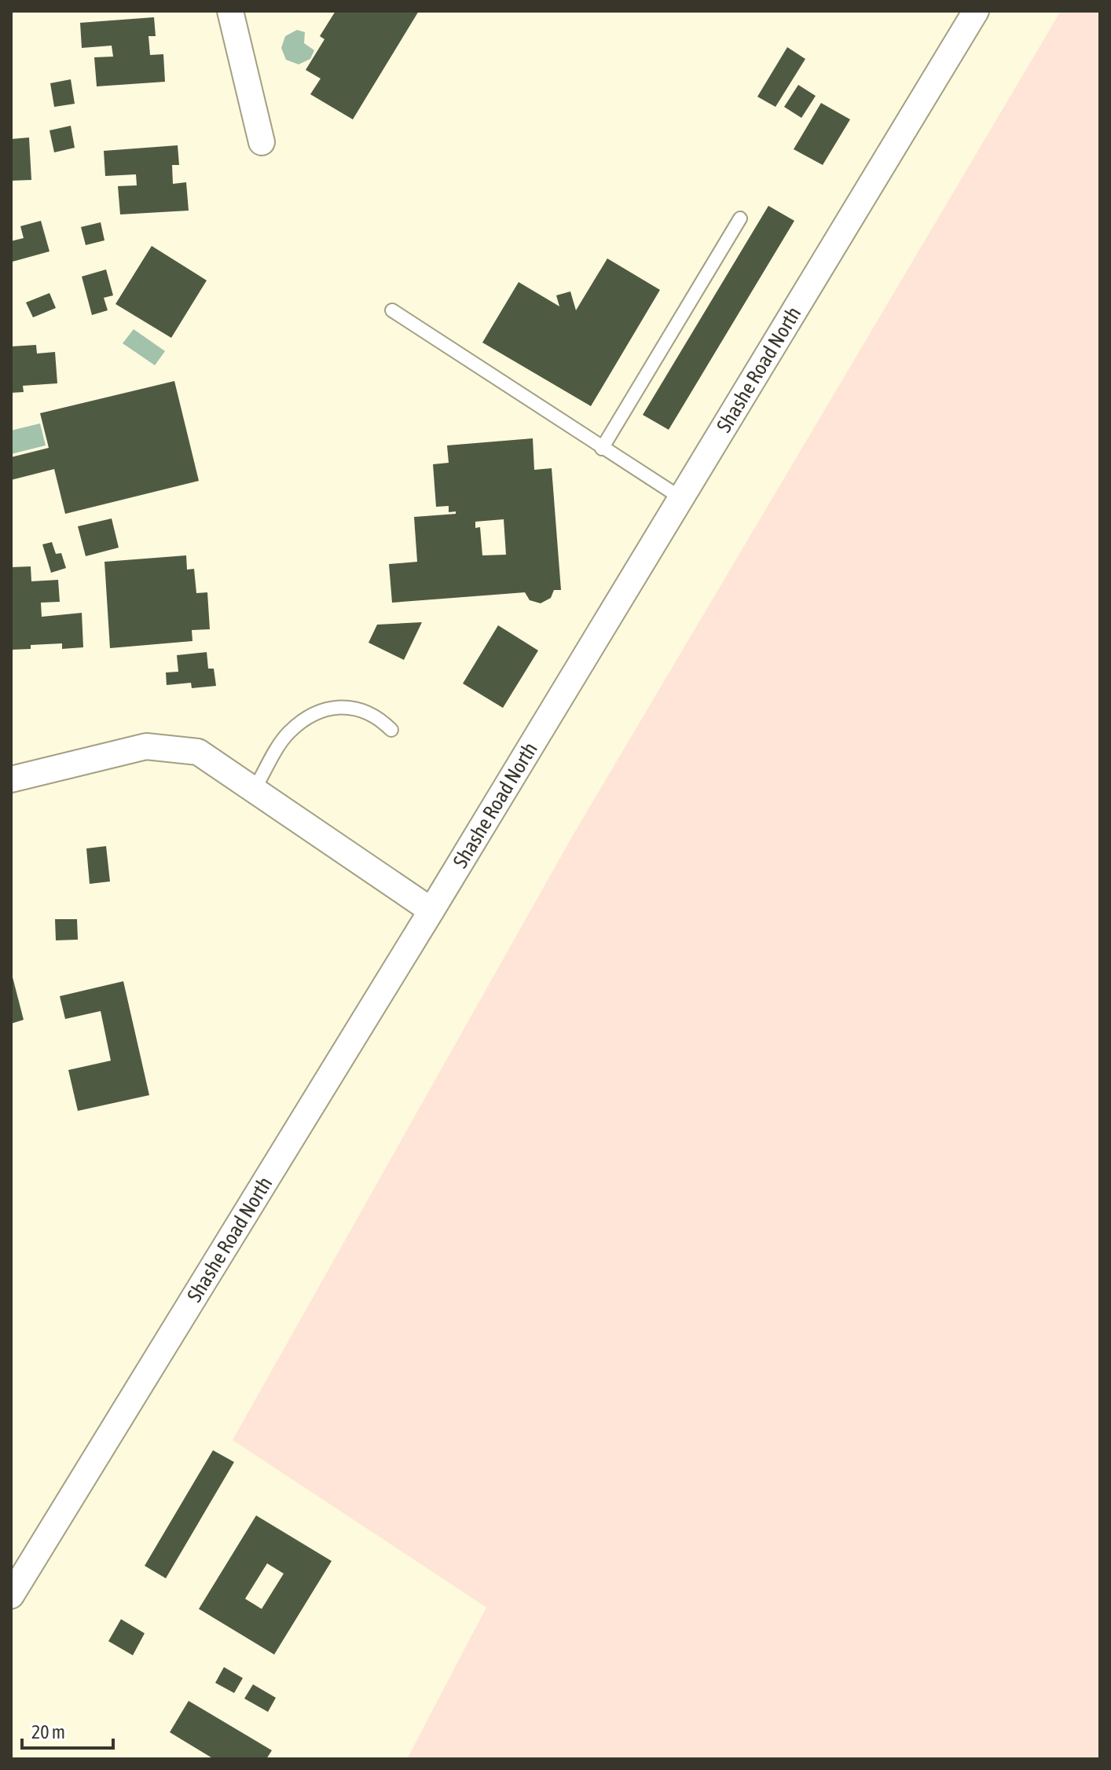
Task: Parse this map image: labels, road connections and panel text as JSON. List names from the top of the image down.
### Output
{
  "streets": {
    "street": ["Shashe Road North"]
  },
  "scale_bar": "20 m"
}
